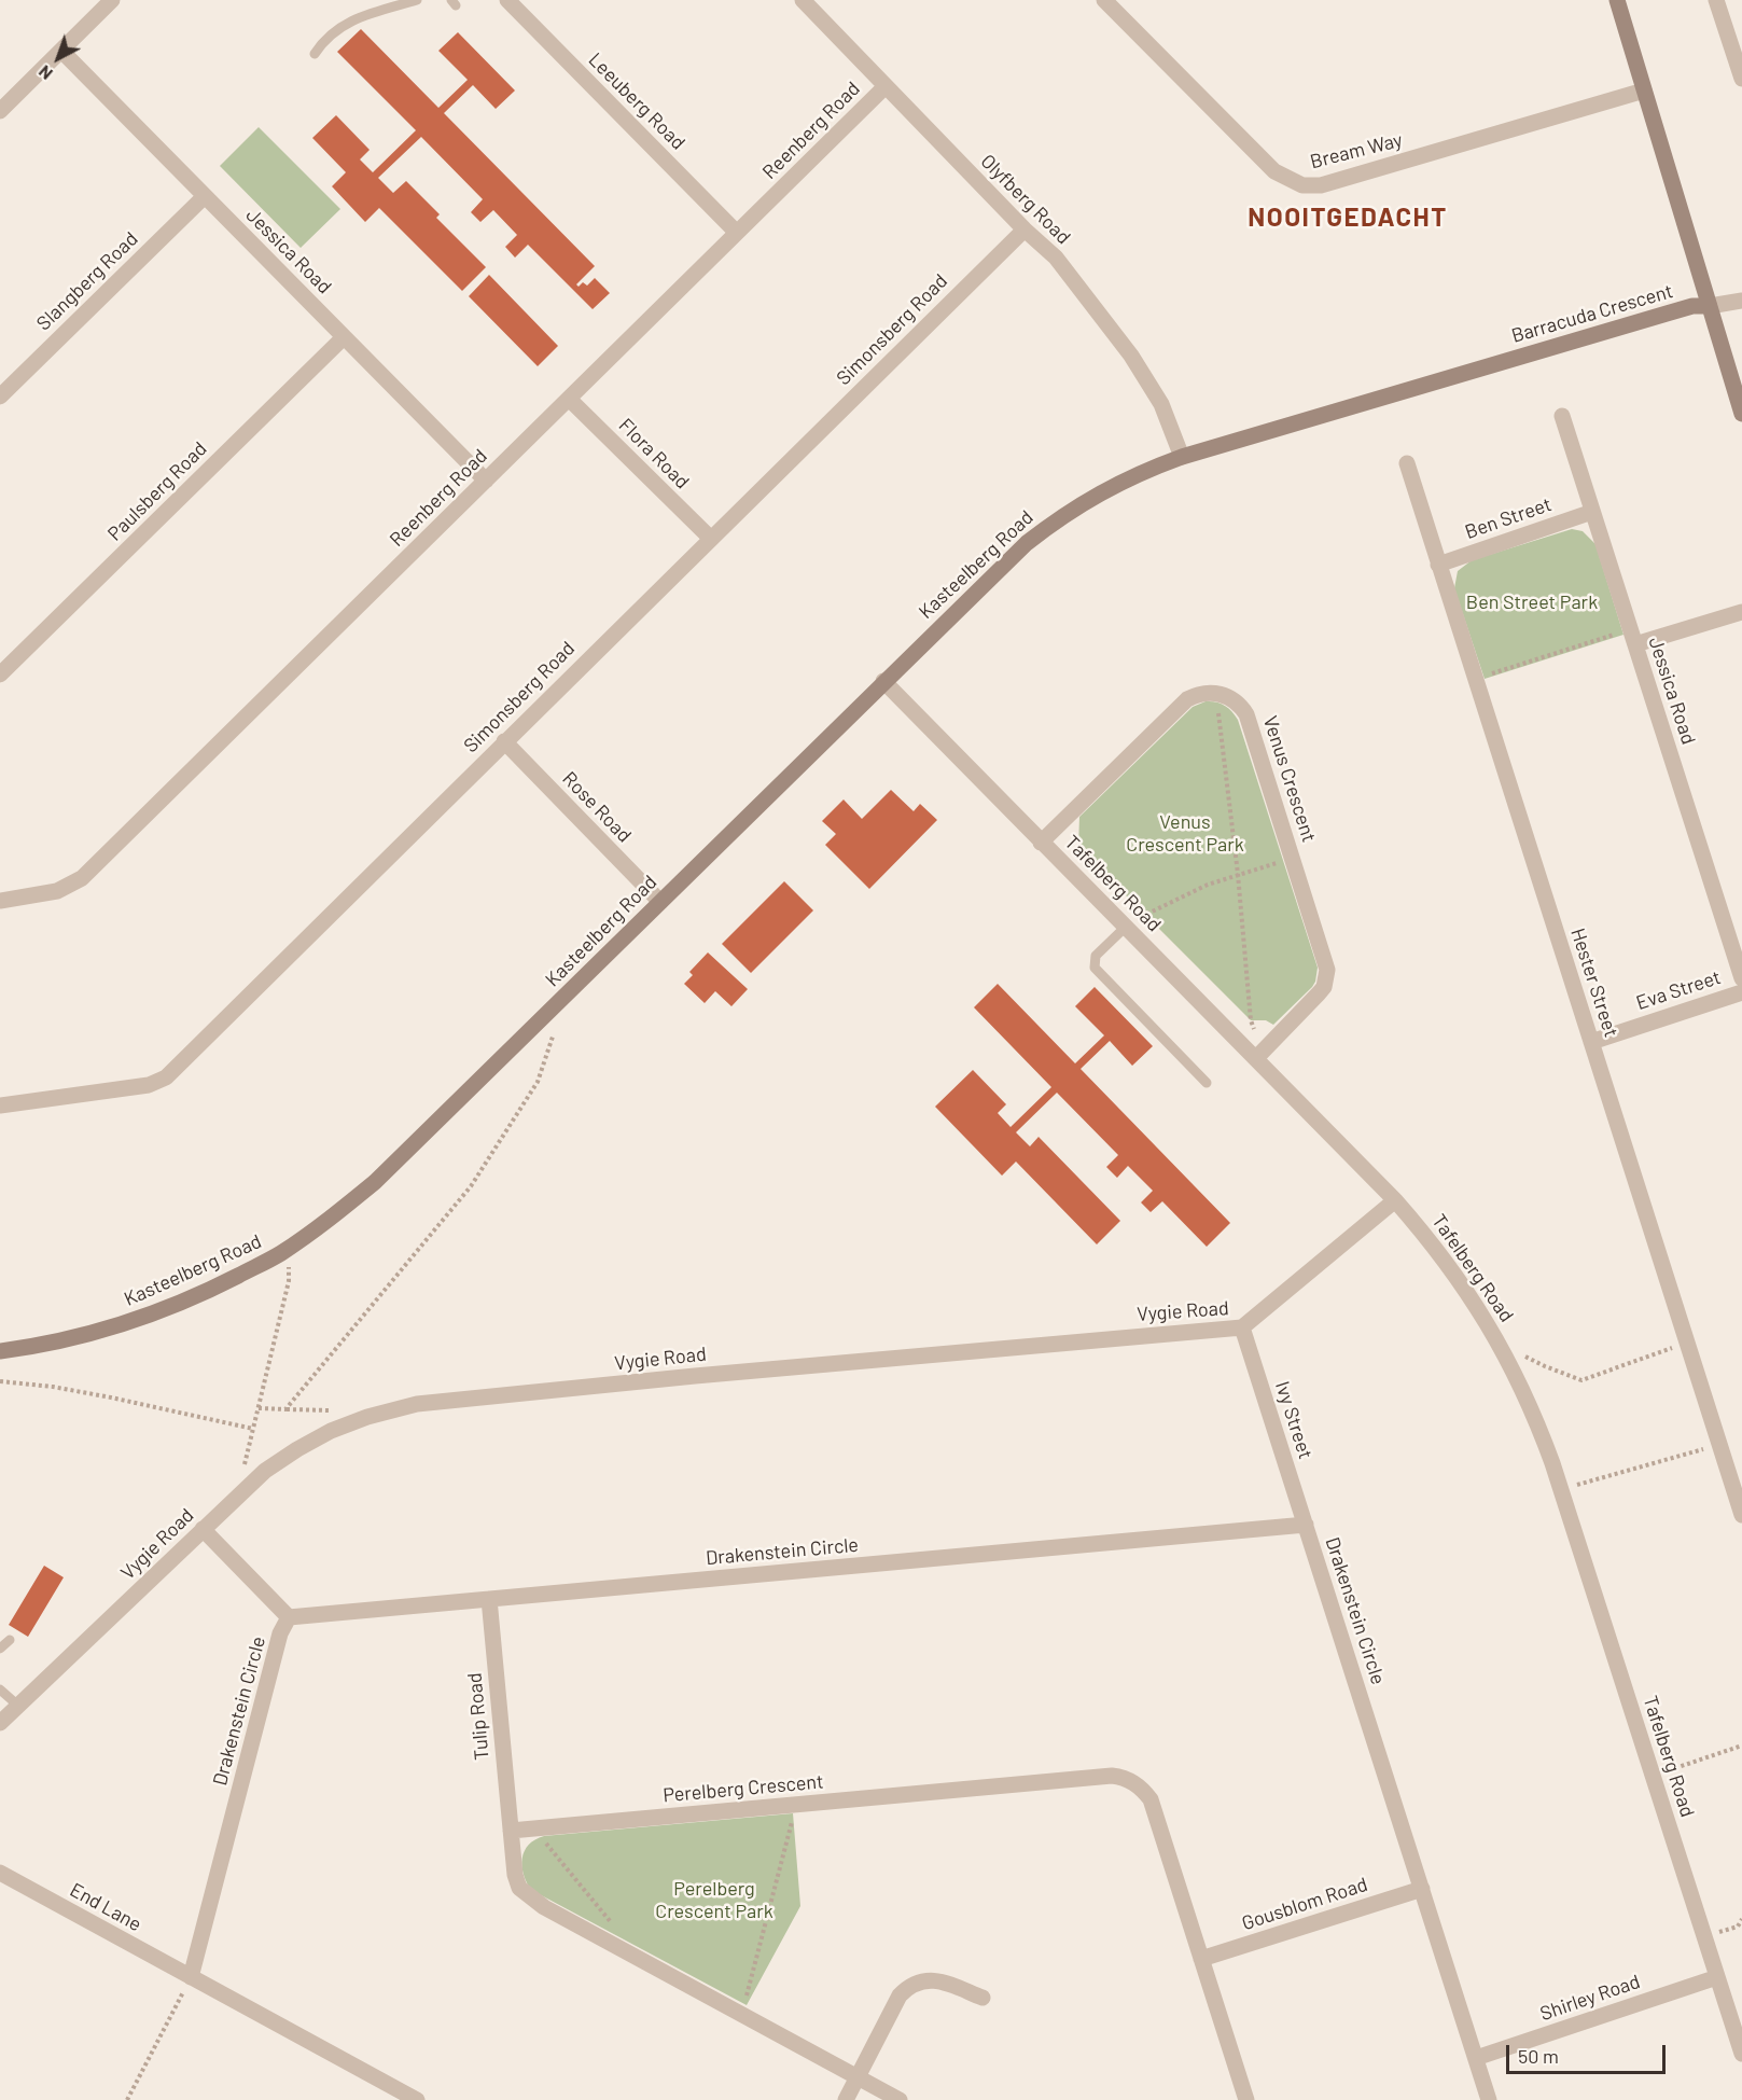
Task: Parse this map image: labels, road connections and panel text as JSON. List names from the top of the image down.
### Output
{
  "streets": {
    "street": [
      "Leeuberg Road",
      "Reenberg Road",
      "Bream Way",
      "Olyfberg Road",
      "Jessica Road",
      "Slangberg Road",
      "Barracuda Crescent",
      "Simonsberg Road",
      "Flora Road",
      "Paulsberg Road",
      "Ben Street",
      "Kasteelberg Road",
      "Venus Crescent",
      "Rose Road",
      "Tafelberg Road",
      "Hester Street",
      "Eva Street",
      "Vygie Road",
      "Ivy Street",
      "Drakenstein Circle",
      "Tulip Road",
      "Perelberg Crescent",
      "Gousblom Road",
      "End Lane",
      "Shirley Road"
    ]
  },
  "crossings": [
    ["Leeuberg Road", "Reenberg Road"],
    ["Reenberg Road", "Olyfberg Road"],
    ["Reenberg Road", "Jessica Road"],
    ["Reenberg Road", "Flora Road"],
    ["Olyfberg Road", "Barracuda Crescent"],
    ["Olyfberg Road", "Simonsberg Road"],
    ["Olyfberg Road", "Kasteelberg Road"],
    ["Jessica Road", "Slangberg Road"],
    ["Jessica Road", "Paulsberg Road"],
    ["Jessica Road", "Ben Street"],
    ["Barracuda Crescent", "Kasteelberg Road"],
    ["Simonsberg Road", "Flora Road"],
    ["Simonsberg Road", "Rose Road"],
    ["Ben Street", "Hester Street"],
    ["Kasteelberg Road", "Rose Road"],
    ["Kasteelberg Road", "Tafelberg Road"],
    ["Venus Crescent", "Tafelberg Road"],
    ["Tafelberg Road", "Vygie Road"],
    ["Tafelberg Road", "Shirley Road"],
    ["Hester Street", "Eva Street"],
    ["Vygie Road", "Ivy Street"],
    ["Ivy Street", "Drakenstein Circle"],
    ["Drakenstein Circle", "Tulip Road"],
    ["Drakenstein Circle", "Gousblom Road"],
    ["Drakenstein Circle", "End Lane"],
    ["Drakenstein Circle", "Shirley Road"],
    ["Tulip Road", "Perelberg Crescent"],
    ["Perelberg Crescent", "Gousblom Road"]
  ],
  "districts": ["NOOITGEDACHT"],
  "parks": ["Ben Street Park", "Venus Crescent Park", "Perelberg Crescent Park"],
  "scale_bar": "50 m",
  "north": "bottom left"
}
